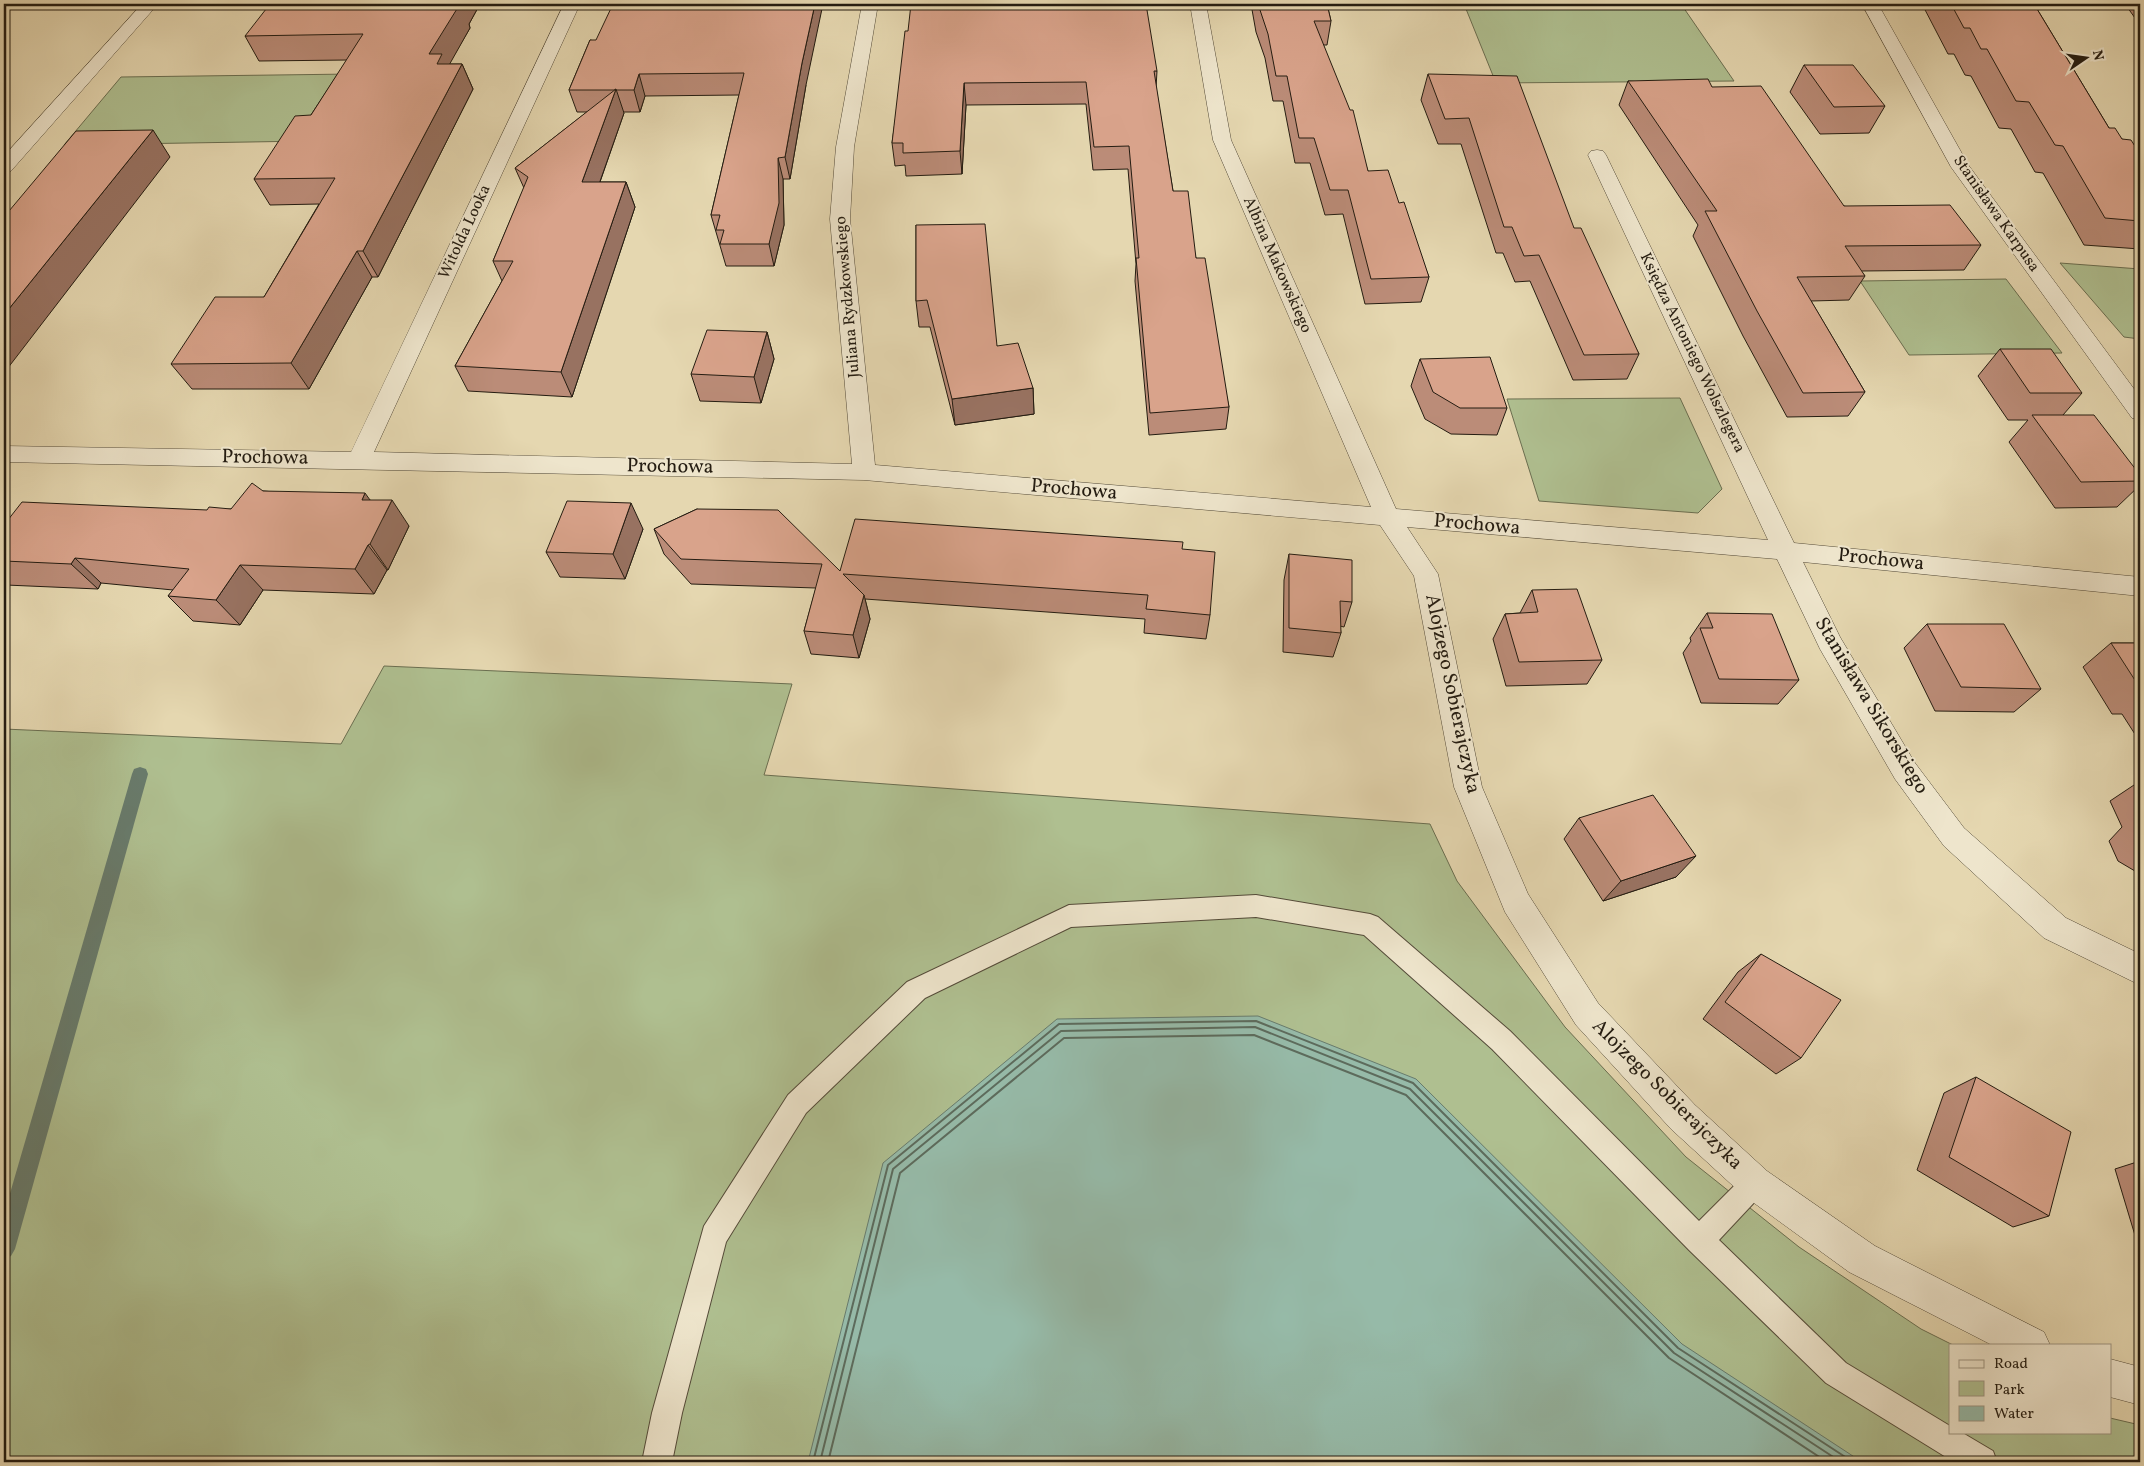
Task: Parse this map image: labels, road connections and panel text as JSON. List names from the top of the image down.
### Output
{
  "streets": {
    "street": [
      "Stanisława Karpusa",
      "Witolda Looka",
      "Albina Makowskiego",
      "Juliana Rydzkowskiego",
      "Księdza Antoniego Wolszlegera",
      "Prochowa",
      "Alojzego Sobierajczyka",
      "Stanisława Sikorskiego"
    ]
  },
  "crossings": [
    ["Witolda Looka", "Prochowa"],
    ["Albina Makowskiego", "Prochowa"],
    ["Albina Makowskiego", "Alojzego Sobierajczyka"],
    ["Juliana Rydzkowskiego", "Prochowa"],
    ["Księdza Antoniego Wolszlegera", "Prochowa"],
    ["Księdza Antoniego Wolszlegera", "Stanisława Sikorskiego"],
    ["Prochowa", "Alojzego Sobierajczyka"],
    ["Prochowa", "Stanisława Sikorskiego"]
  ],
  "legend": ["Road", "Park", "Water"],
  "north": "right"
}
